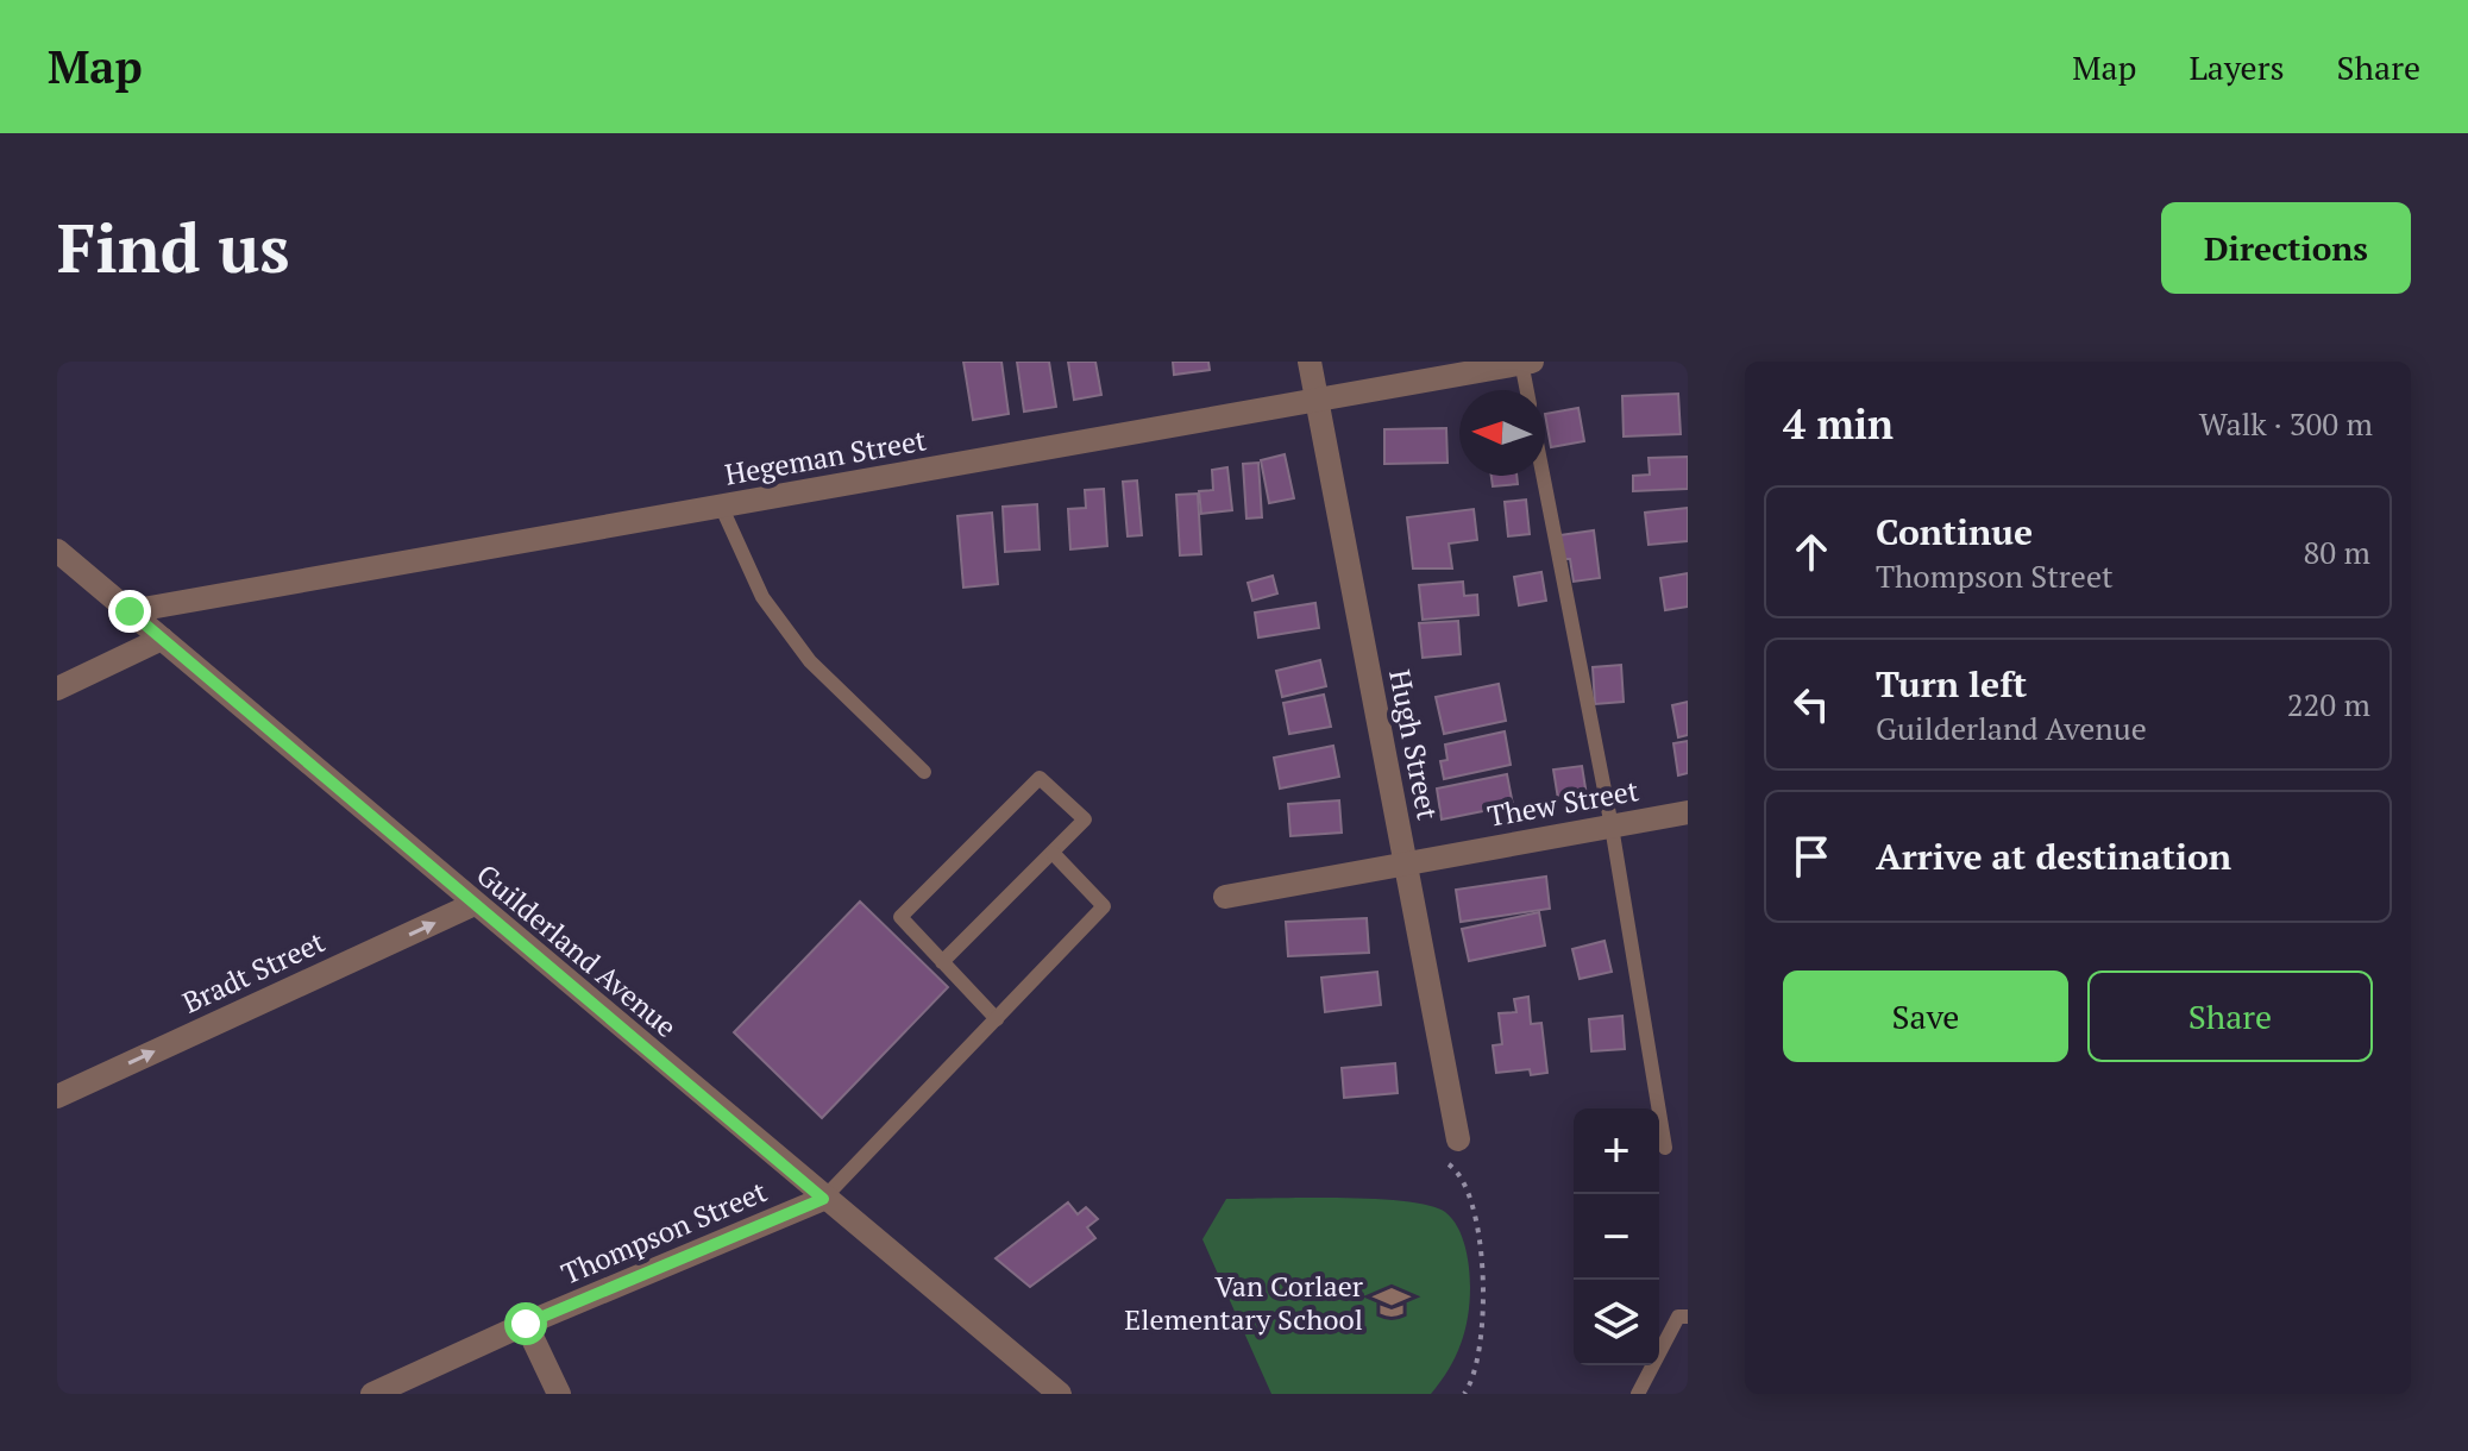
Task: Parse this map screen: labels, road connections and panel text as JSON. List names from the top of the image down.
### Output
{
  "streets": {
    "street": [
      "Hegeman Street",
      "Hugh Street",
      "Thew Street",
      "Guilderland Avenue",
      "Bradt Street",
      "Thompson Street"
    ]
  },
  "crossings": [
    ["Hegeman Street", "Hugh Street"],
    ["Hegeman Street", "Guilderland Avenue"],
    ["Hugh Street", "Thew Street"],
    ["Guilderland Avenue", "Bradt Street"],
    ["Guilderland Avenue", "Thompson Street"]
  ],
  "one_way": ["Bradt Street"],
  "places": {
    "school or university": ["Van Corlaer Elementary School"]
  },
  "north": "left",
  "page": {
    "header": "Map",
    "nav": ["Map", "Layers", "Share"],
    "buttons": [
      "Directions",
      ["Save", "Share"]
    ],
    "title": "Find us",
    "heading": ["4 min", "Walk · 300 m"],
    "list": [
      ["Continue", "Thompson Street", "80 m"],
      ["Turn left", "Guilderland Avenue", "220 m"],
      "Arrive at destination"
    ],
    "map_buttons": ["+", "−"]
  }
}
